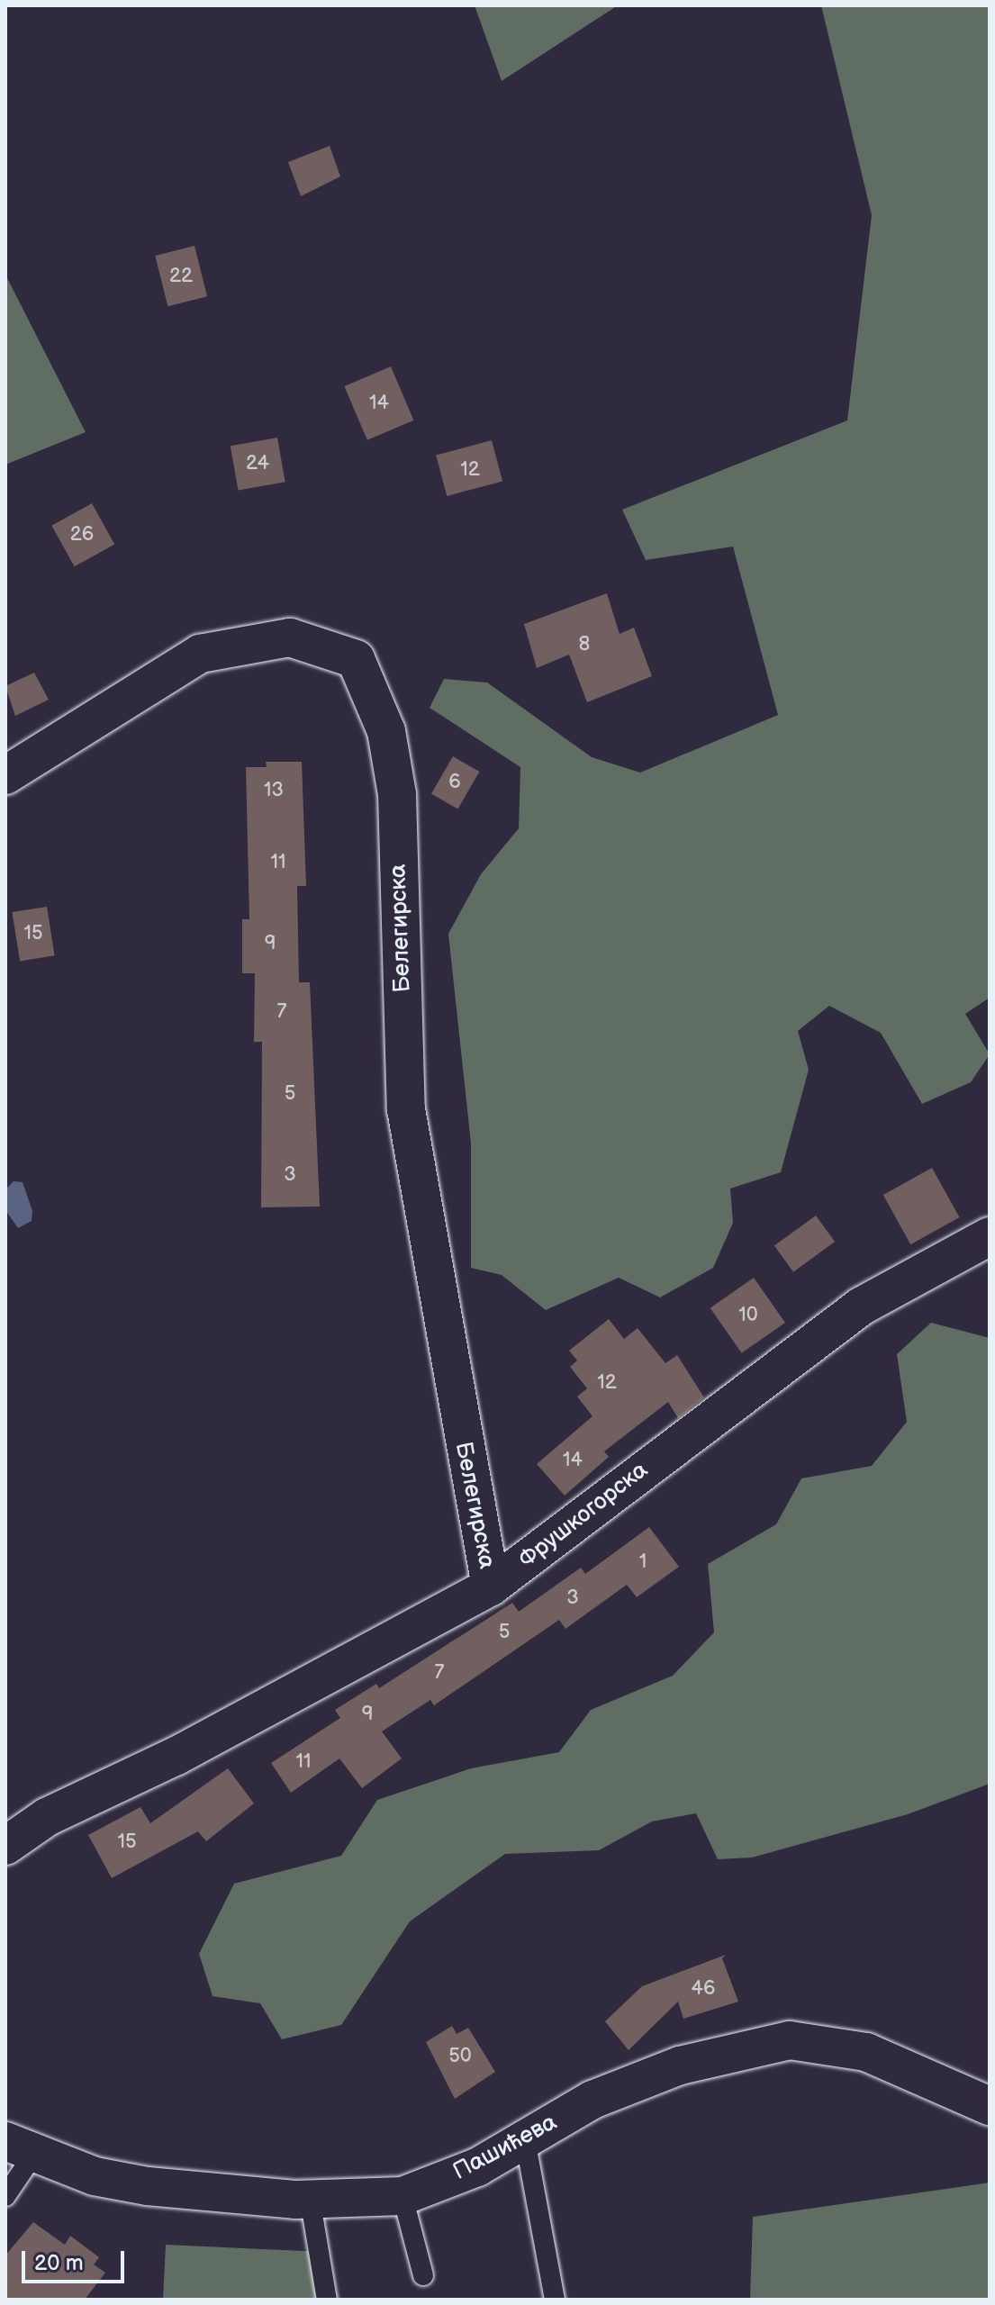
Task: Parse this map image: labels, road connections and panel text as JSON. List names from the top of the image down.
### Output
{
  "streets": {
    "street": ["Белегирска", "Фрушкогорска", "Пашићева"]
  },
  "crossings": [
    ["Белегирска", "Фрушкогорска"]
  ],
  "house_numbers": [
    "22",
    "14",
    "24",
    "12",
    "26",
    "8",
    "6",
    "13",
    "11",
    "15",
    "9",
    "7",
    "5",
    "3",
    "10",
    "12",
    "14",
    "1",
    "3",
    "5",
    "7",
    "9",
    "11",
    "15",
    "46",
    "50"
  ],
  "scale_bar": "20 m"
}
